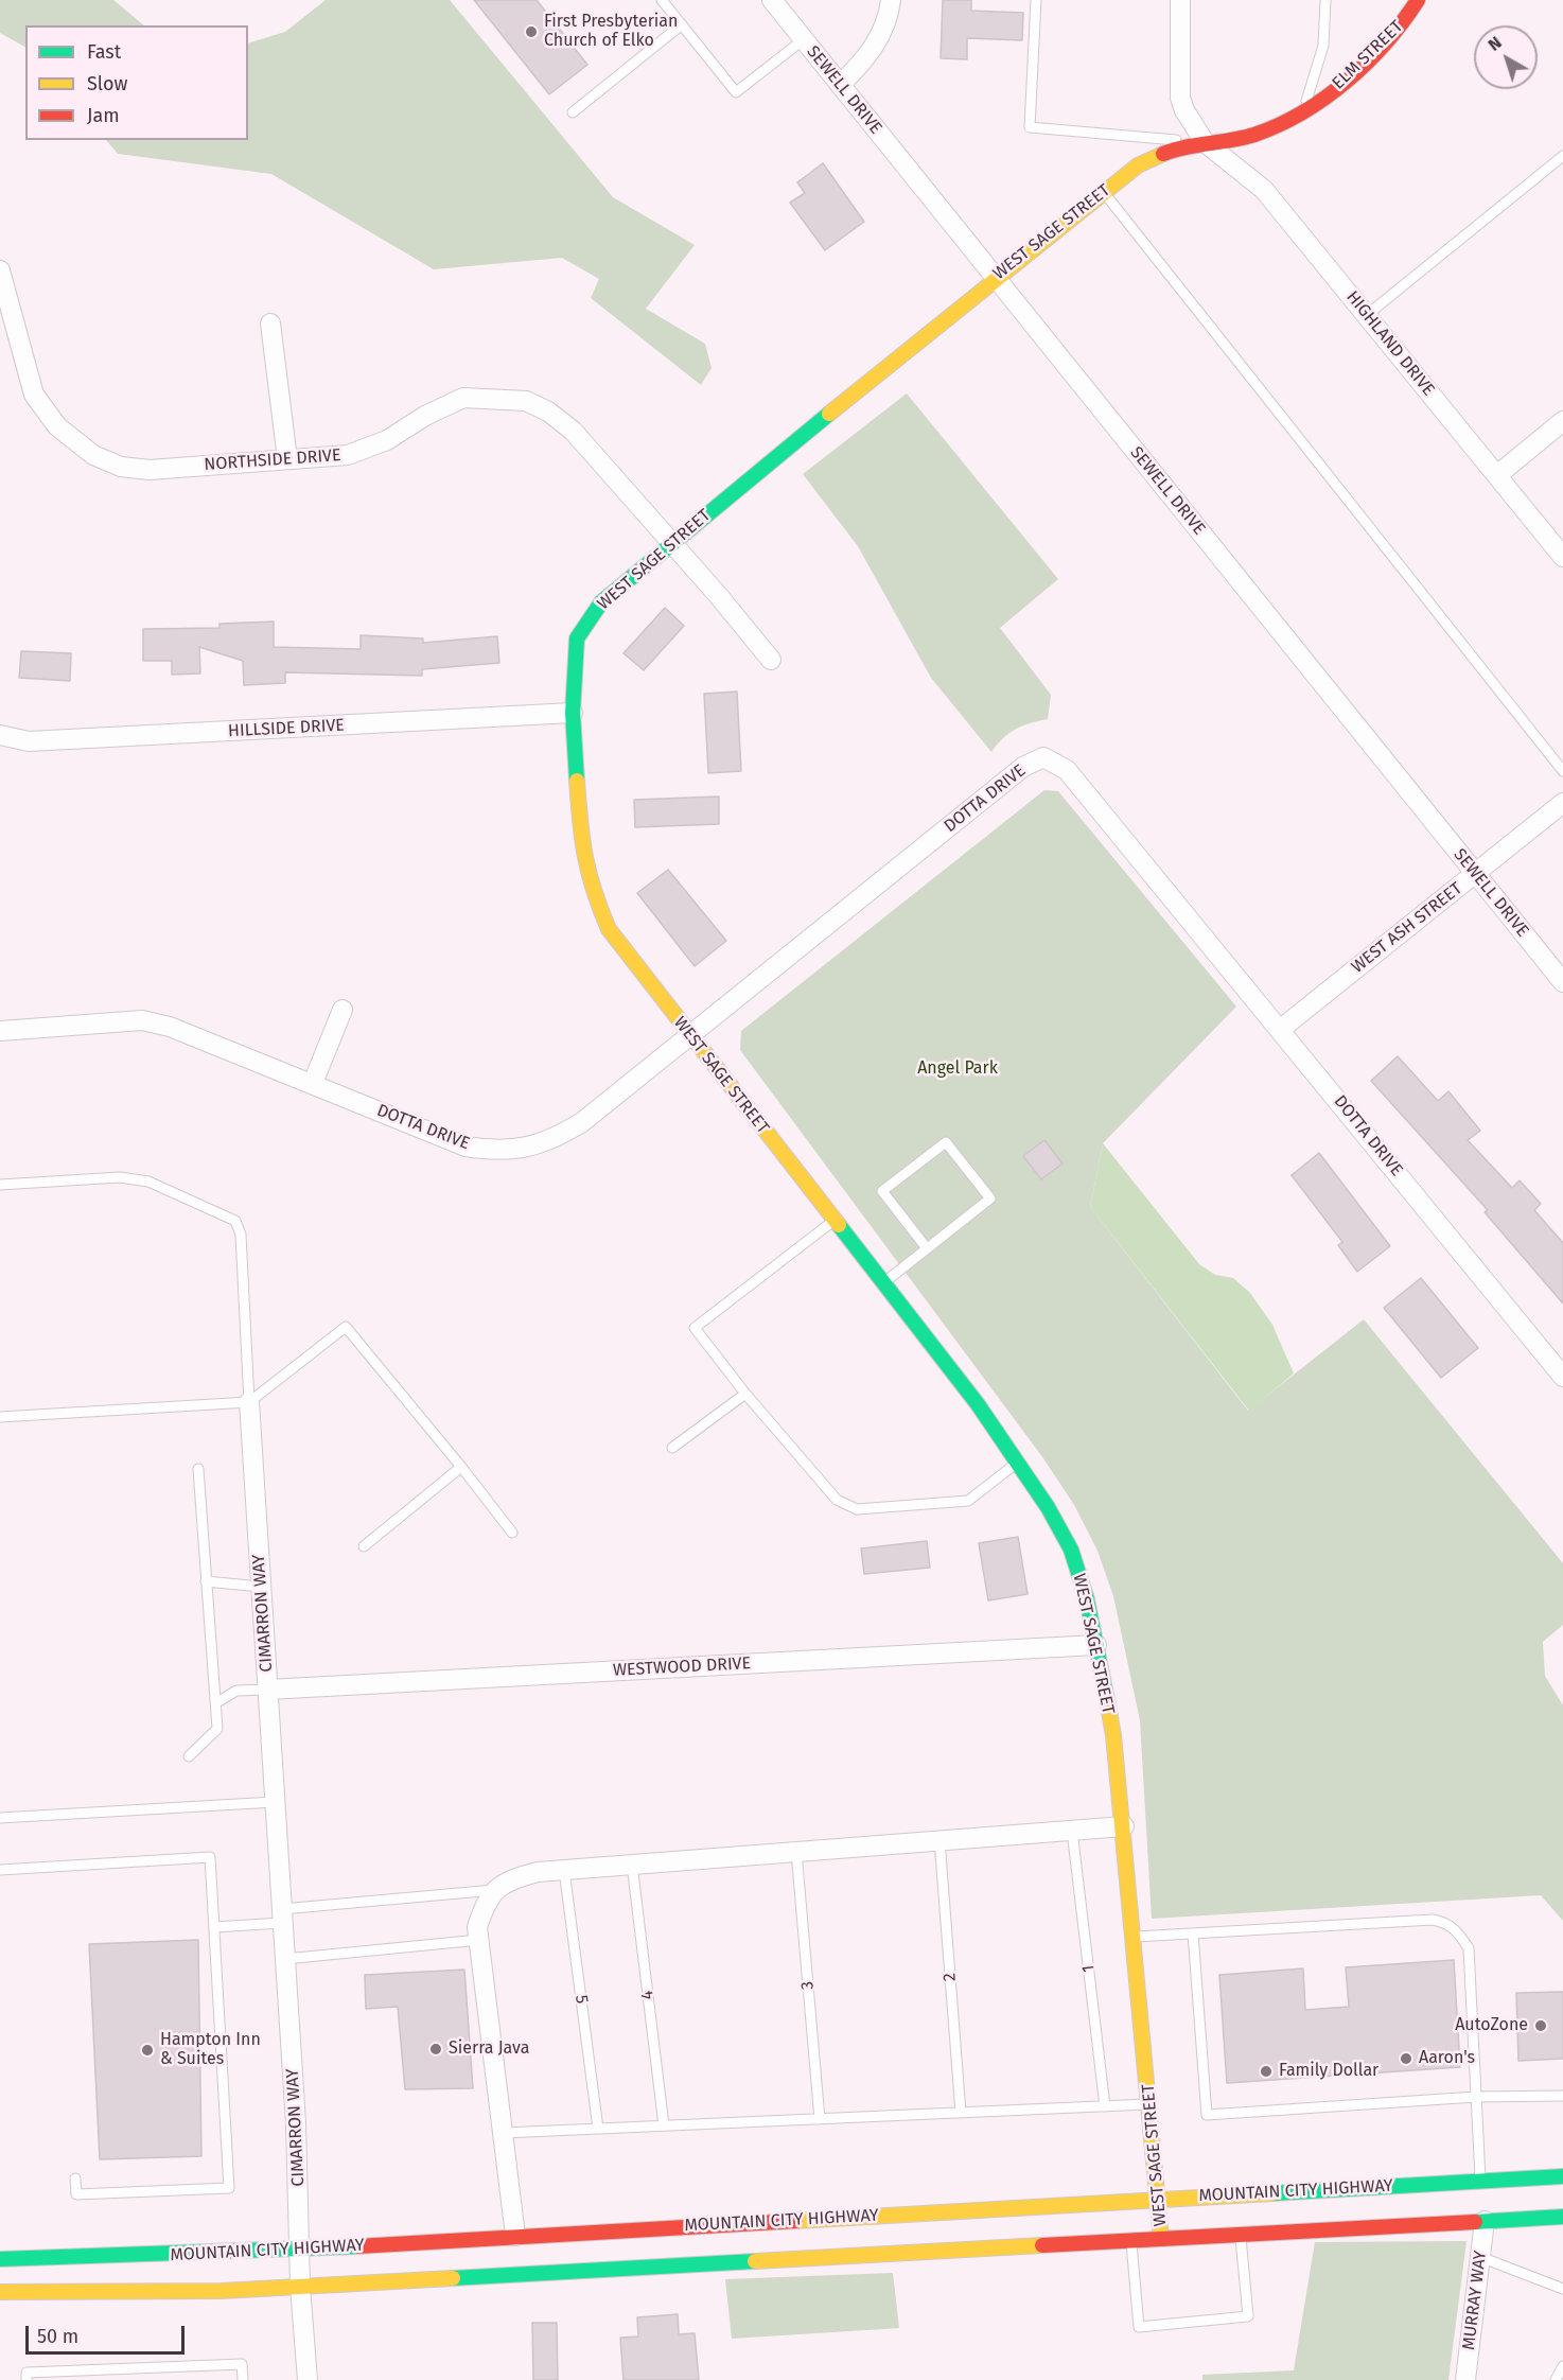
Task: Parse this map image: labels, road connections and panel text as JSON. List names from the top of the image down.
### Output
{
  "streets": {
    "main road": ["ELM STREET", "WEST SAGE STREET", "MOUNTAIN CITY HIGHWAY"],
    "street": [
      "SEWELL DRIVE",
      "HIGHLAND DRIVE",
      "NORTHSIDE DRIVE",
      "HILLSIDE DRIVE",
      "DOTTA DRIVE",
      "WEST ASH STREET",
      "CIMARRON WAY",
      "WESTWOOD DRIVE",
      "MURRAY WAY"
    ],
    "lane": [
      "1",
      "2",
      "3",
      "4",
      "5"
    ]
  },
  "crossings": [
    ["ELM STREET", "WEST SAGE STREET"],
    ["ELM STREET", "HIGHLAND DRIVE"],
    ["SEWELL DRIVE", "WEST SAGE STREET"],
    ["SEWELL DRIVE", "WEST ASH STREET"],
    ["WEST SAGE STREET", "HIGHLAND DRIVE"],
    ["WEST SAGE STREET", "NORTHSIDE DRIVE"],
    ["WEST SAGE STREET", "HILLSIDE DRIVE"],
    ["WEST SAGE STREET", "DOTTA DRIVE"],
    ["WEST SAGE STREET", "WESTWOOD DRIVE"],
    ["WEST SAGE STREET", "MOUNTAIN CITY HIGHWAY"],
    ["DOTTA DRIVE", "WEST ASH STREET"],
    ["CIMARRON WAY", "WESTWOOD DRIVE"],
    ["CIMARRON WAY", "MOUNTAIN CITY HIGHWAY"],
    ["MOUNTAIN CITY HIGHWAY", "MURRAY WAY"]
  ],
  "parks": ["Angel Park"],
  "places": [
    "First Presbyterian Church of Elko",
    "AutoZone",
    "Sierra Java",
    "Hampton Inn & Suites",
    "Aaron's",
    "Family Dollar"
  ],
  "legend": ["Fast", "Slow", "Jam"],
  "scale_bar": "50 m",
  "north": "top left"
}
